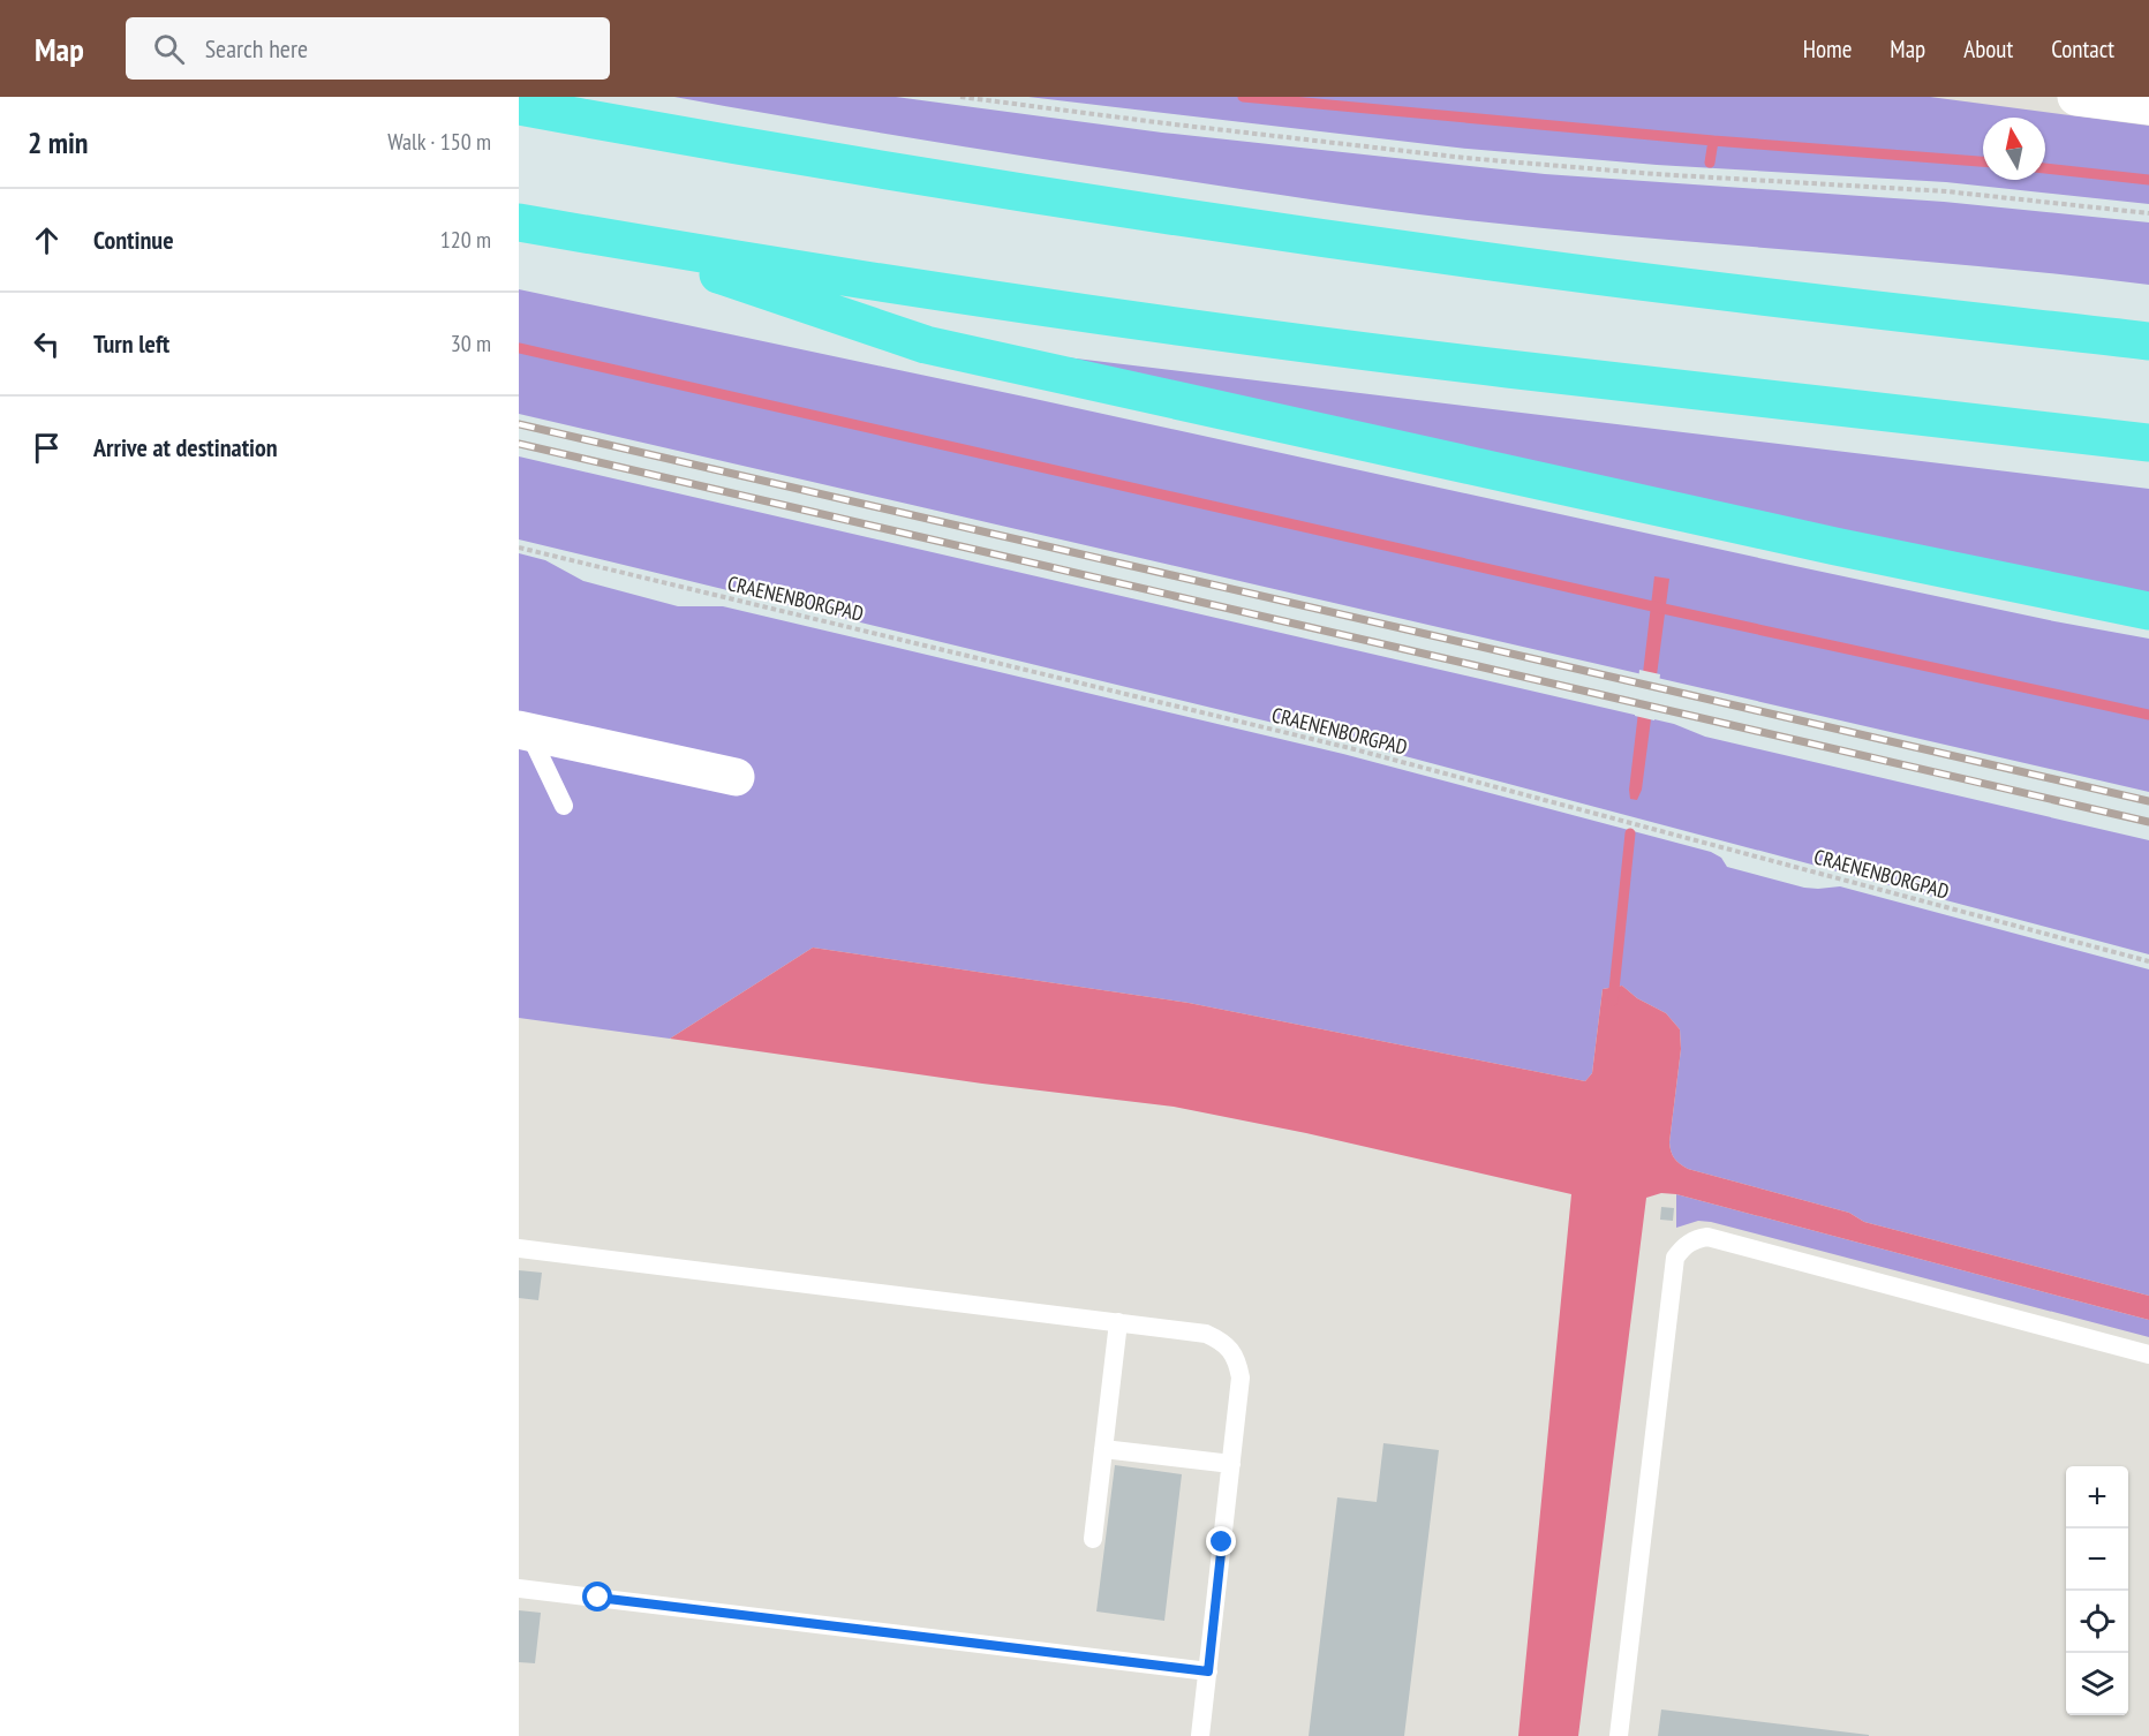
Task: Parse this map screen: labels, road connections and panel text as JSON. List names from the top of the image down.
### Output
{
  "streets": {
    "path": ["CRAENENBORGPAD"]
  },
  "north": "top",
  "page": {
    "header": "Map",
    "search": "Search here",
    "nav": [
      "Home",
      "Map",
      "About",
      "Contact"
    ],
    "heading": ["2 min", "Walk · 150 m"],
    "list": [
      ["Continue", "120 m"],
      ["Turn left", "30 m"],
      "Arrive at destination"
    ],
    "map_buttons": ["+", "−"]
  }
}
